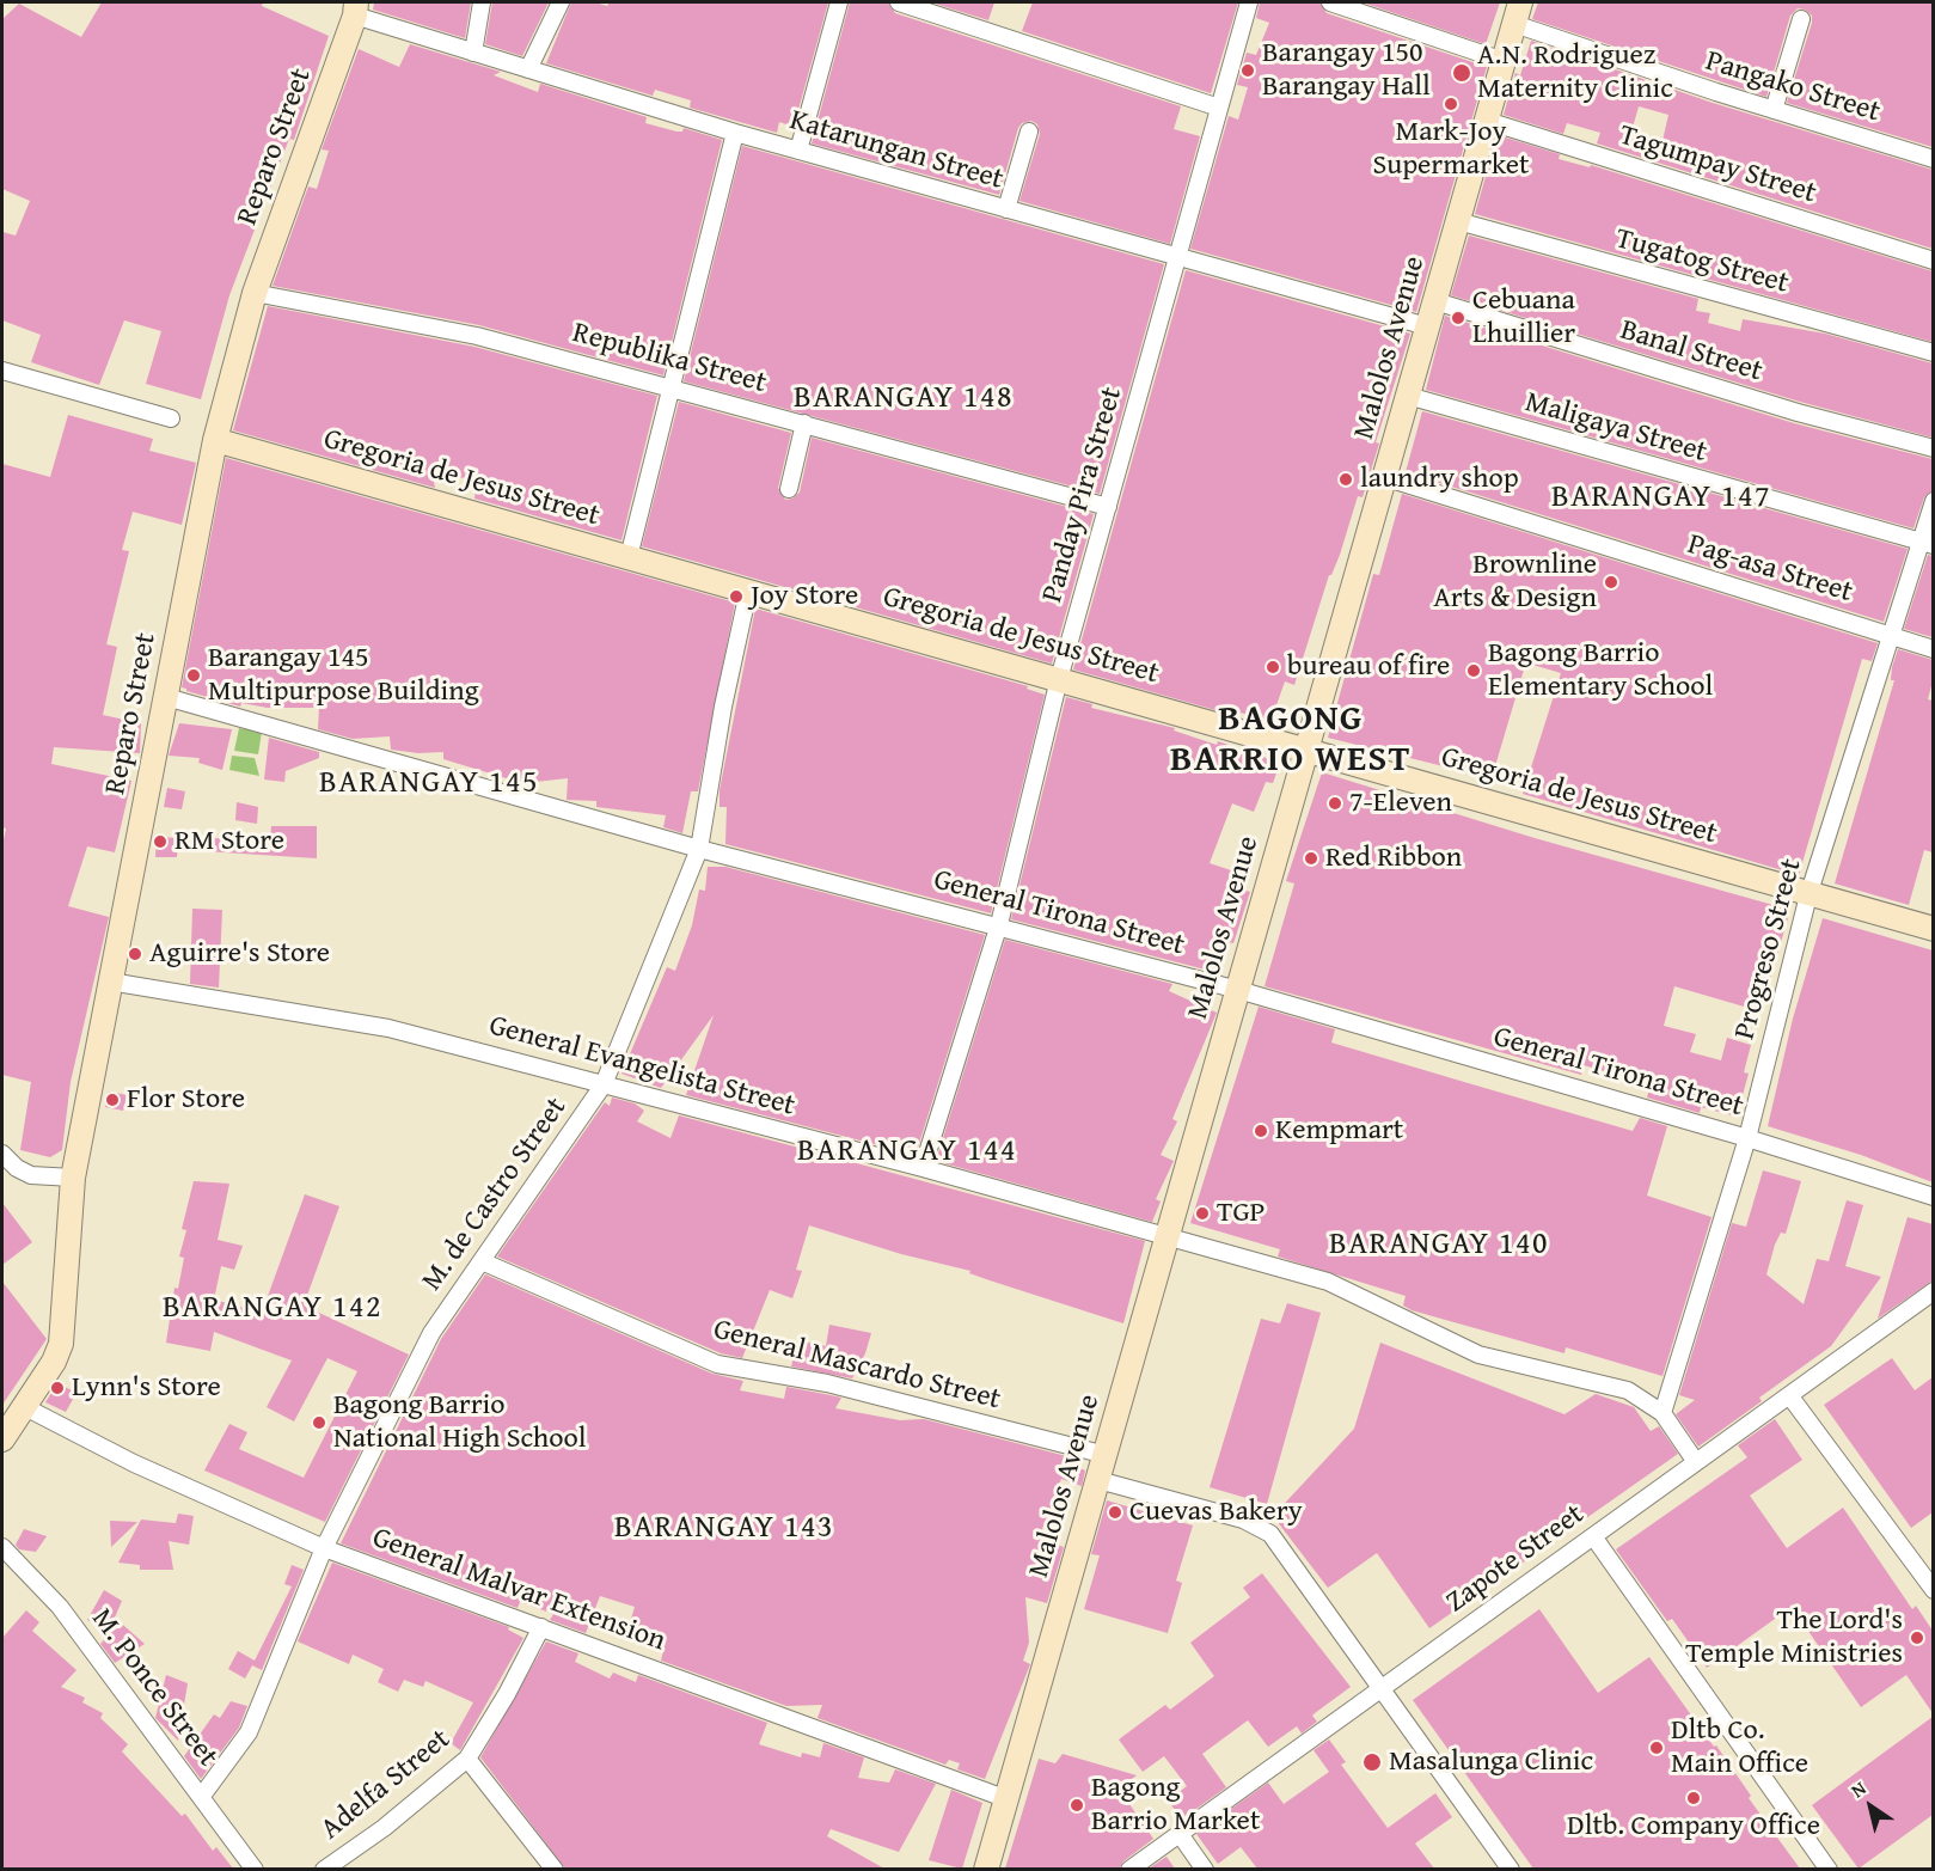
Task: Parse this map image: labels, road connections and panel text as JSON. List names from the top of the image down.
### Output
{
  "streets": {
    "street": [
      "Pangako Street",
      "Reparo Street",
      "Katarungan Street",
      "Tagumpay Street",
      "Tugatog Street",
      "Malolos Avenue",
      "Banal Street",
      "Republika Street",
      "Maligaya Street",
      "Gregoria de Jesus Street",
      "Panday Pira Street",
      "Pag-asa Street",
      "General Tirona Street",
      "Progreso Street",
      "General Evangelista Street",
      "M. de Castro Street",
      "General Mascardo Street",
      "Zapote Street",
      "General Malvar Extension",
      "M. Ponce Street",
      "Adelfa Street"
    ]
  },
  "crossings": [
    ["Pangako Street", "Malolos Avenue"],
    ["Reparo Street", "Katarungan Street"],
    ["Reparo Street", "Republika Street"],
    ["Reparo Street", "Gregoria de Jesus Street"],
    ["Reparo Street", "General Tirona Street"],
    ["Reparo Street", "General Evangelista Street"],
    ["Reparo Street", "General Malvar Extension"],
    ["Katarungan Street", "Malolos Avenue"],
    ["Katarungan Street", "Panday Pira Street"],
    ["Tagumpay Street", "Malolos Avenue"],
    ["Tugatog Street", "Malolos Avenue"],
    ["Malolos Avenue", "Banal Street"],
    ["Malolos Avenue", "Maligaya Street"],
    ["Malolos Avenue", "Gregoria de Jesus Street"],
    ["Malolos Avenue", "Pag-asa Street"],
    ["Malolos Avenue", "General Tirona Street"],
    ["Malolos Avenue", "General Evangelista Street"],
    ["Malolos Avenue", "General Mascardo Street"],
    ["Malolos Avenue", "General Malvar Extension"],
    ["Republika Street", "Panday Pira Street"],
    ["Maligaya Street", "Progreso Street"],
    ["Gregoria de Jesus Street", "Panday Pira Street"],
    ["Gregoria de Jesus Street", "Progreso Street"],
    ["Gregoria de Jesus Street", "M. de Castro Street"],
    ["Panday Pira Street", "General Tirona Street"],
    ["Panday Pira Street", "General Evangelista Street"],
    ["Pag-asa Street", "Progreso Street"],
    ["General Tirona Street", "Progreso Street"],
    ["General Tirona Street", "M. de Castro Street"],
    ["Progreso Street", "General Evangelista Street"],
    ["General Evangelista Street", "M. de Castro Street"],
    ["General Evangelista Street", "Zapote Street"],
    ["M. de Castro Street", "General Mascardo Street"],
    ["M. de Castro Street", "General Malvar Extension"],
    ["M. de Castro Street", "M. Ponce Street"],
    ["General Malvar Extension", "Adelfa Street"]
  ],
  "districts": [
    "BARANGAY 148",
    "BARANGAY 147",
    "BAGONG BARRIO WEST",
    "BARANGAY 145",
    "BARANGAY 144",
    "BARANGAY 140",
    "BARANGAY 142",
    "BARANGAY 143"
  ],
  "places": [
    "Barangay 150 Barangay Hall",
    "A.N. Rodriguez Maternity Clinic",
    "Mark-Joy Supermarket",
    "Cebuana Lhuillier",
    "laundry shop",
    "Brownline Arts & Design",
    "Joy Store",
    "bureau of fire",
    "Bagong Barrio Elementary School",
    "Barangay 145 Multipurpose Building",
    "7-Eleven",
    "RM Store",
    "Red Ribbon",
    "Aguirre's Store",
    "Flor Store",
    "Kempmart",
    "TGP",
    "Lynn's Store",
    "Bagong Barrio National High School",
    "Cuevas Bakery",
    "The Lord's Temple Ministries",
    "Dltb Co. Main Office",
    "Masalunga Clinic",
    "Dltb. Company Office",
    "Bagong Barrio Market"
  ],
  "north": "top left"
}
